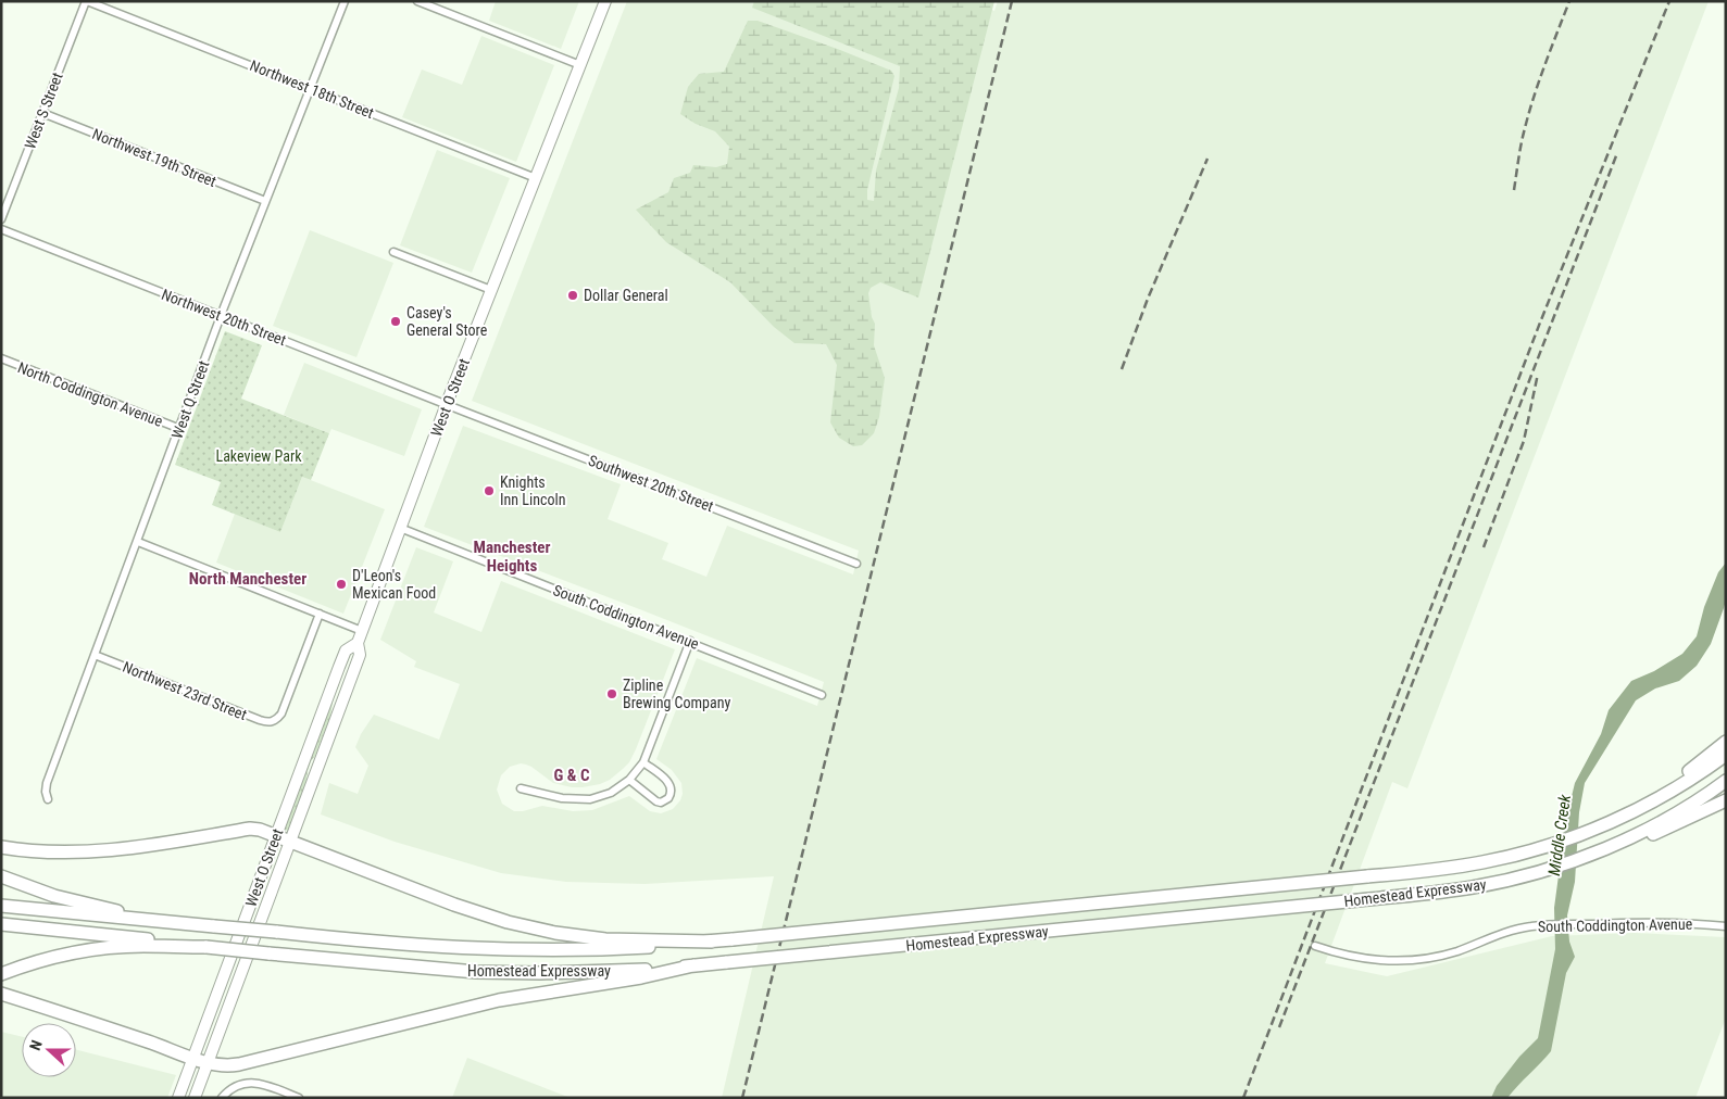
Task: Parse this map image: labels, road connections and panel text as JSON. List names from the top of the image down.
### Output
{
  "streets": {
    "highway": ["Homestead Expressway"],
    "main road": ["West O Street"],
    "street": [
      "Northwest 18th Street",
      "West S Street",
      "Northwest 19th Street",
      "Northwest 20th Street",
      "North Coddington Avenue",
      "West Q Street",
      "Southwest 20th Street",
      "South Coddington Avenue",
      "Northwest 23rd Street"
    ]
  },
  "crossings": [
    ["Northwest 18th Street", "West S Street"],
    ["Northwest 18th Street", "West O Street"],
    ["Northwest 18th Street", "West Q Street"],
    ["West S Street", "Northwest 19th Street"],
    ["Northwest 19th Street", "West Q Street"],
    ["Northwest 20th Street", "West O Street"],
    ["Northwest 20th Street", "West Q Street"],
    ["Northwest 20th Street", "Southwest 20th Street"],
    ["North Coddington Avenue", "West Q Street"],
    ["West O Street", "Southwest 20th Street"],
    ["West O Street", "South Coddington Avenue"],
    ["West Q Street", "Northwest 23rd Street"]
  ],
  "districts": ["Manchester Heights", "North Manchester", "G & C"],
  "water": ["Middle Creek"],
  "parks": ["Lakeview Park"],
  "places": [
    "Dollar General",
    "Casey's General Store",
    "Knights Inn Lincoln",
    "D'Leon's Mexican Food",
    "Zipline Brewing Company"
  ],
  "north": "left"
}
